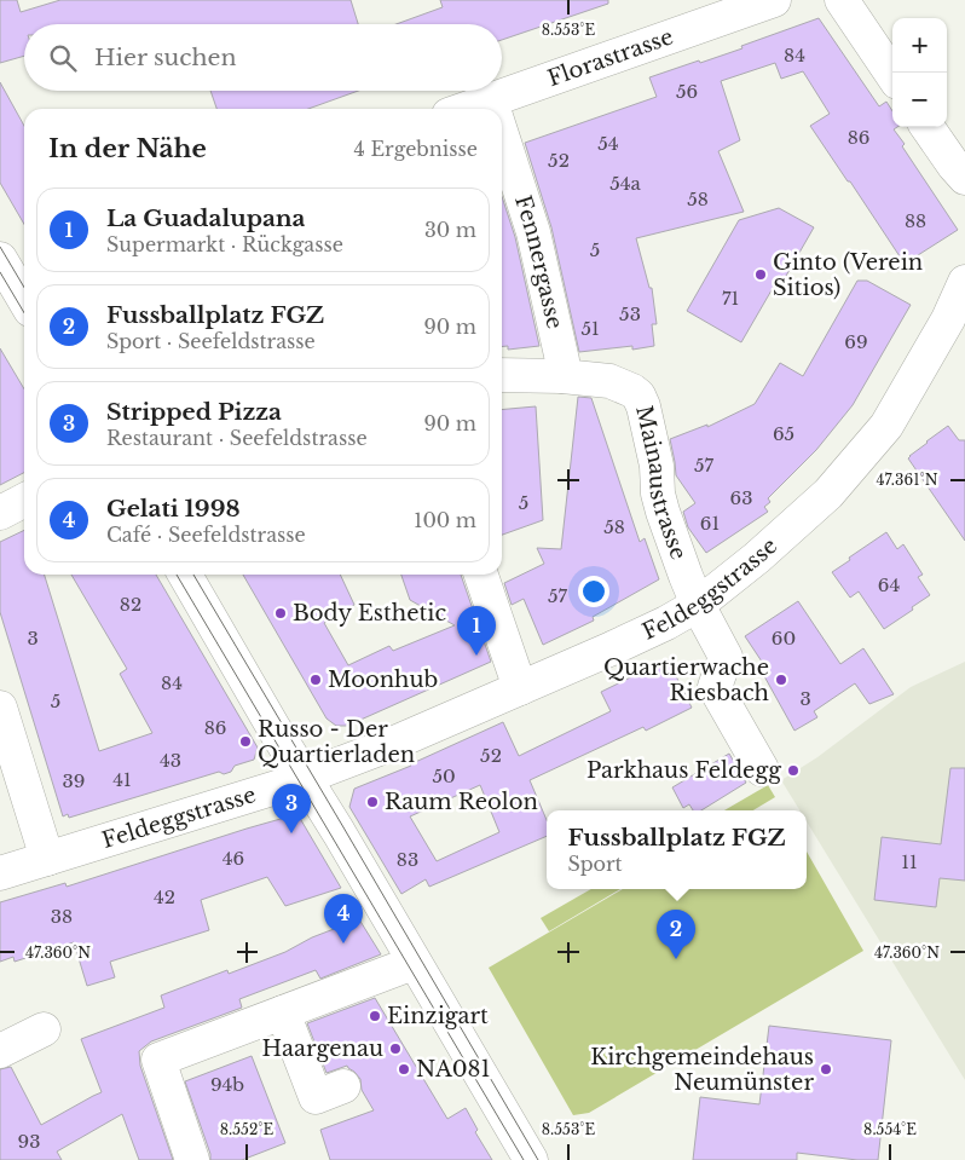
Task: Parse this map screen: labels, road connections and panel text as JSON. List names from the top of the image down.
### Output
{
  "streets": {
    "street": [
      "Florastrasse",
      "Fennergasse",
      "Mainaustrasse",
      "Feldeggstrasse"
    ]
  },
  "crossings": [
    ["Fennergasse", "Mainaustrasse"],
    ["Mainaustrasse", "Feldeggstrasse"]
  ],
  "places": [
    "Ginto (Verein Sitios)",
    "Body Esthetic",
    "Moonhub",
    "Quartierwache Riesbach",
    "Russo - Der Quartierladen",
    "Parkhaus Feldegg",
    "Raum Reolon",
    "Einzigart",
    "Haargenau",
    "NA081",
    "Kirchgemeindehaus Neumünster"
  ],
  "house_numbers": [
    "84",
    "56",
    "86",
    "54",
    "52",
    "54a",
    "58",
    "88",
    "5",
    "71",
    "53",
    "51",
    "69",
    "65",
    "57",
    "63",
    "5",
    "61",
    "58",
    "64",
    "57",
    "82",
    "3",
    "60",
    "84",
    "3",
    "5",
    "86",
    "52",
    "43",
    "50",
    "41",
    "39",
    "46",
    "83",
    "11",
    "42",
    "38",
    "94b",
    "93"
  ],
  "page": {
    "map_buttons": ["+", "−"],
    "search": "Hier suchen",
    "heading": ["In der Nähe", "4 Ergebnisse"],
    "list": [
      {
        "mark": "1",
        "name": "La Guadalupana",
        "note": "Supermarkt · Rückgasse",
        "value": "30 m"
      },
      {
        "mark": "2",
        "name": "Fussballplatz FGZ",
        "note": "Sport · Seefeldstrasse",
        "value": "90 m"
      },
      {
        "mark": "3",
        "name": "Stripped Pizza",
        "note": "Restaurant · Seefeldstrasse",
        "value": "90 m"
      },
      {
        "mark": "4",
        "name": "Gelati 1998",
        "note": "Café · Seefeldstrasse",
        "value": "100 m"
      }
    ],
    "pins": [
      "1",
      "3",
      "4",
      "2"
    ],
    "popup": ["Fussballplatz FGZ", "Sport"]
  },
  "coordinates": [
    "8.553°E",
    "47.361°N",
    "47.360°N",
    "8.552°E",
    "8.554°E"
  ]
}
